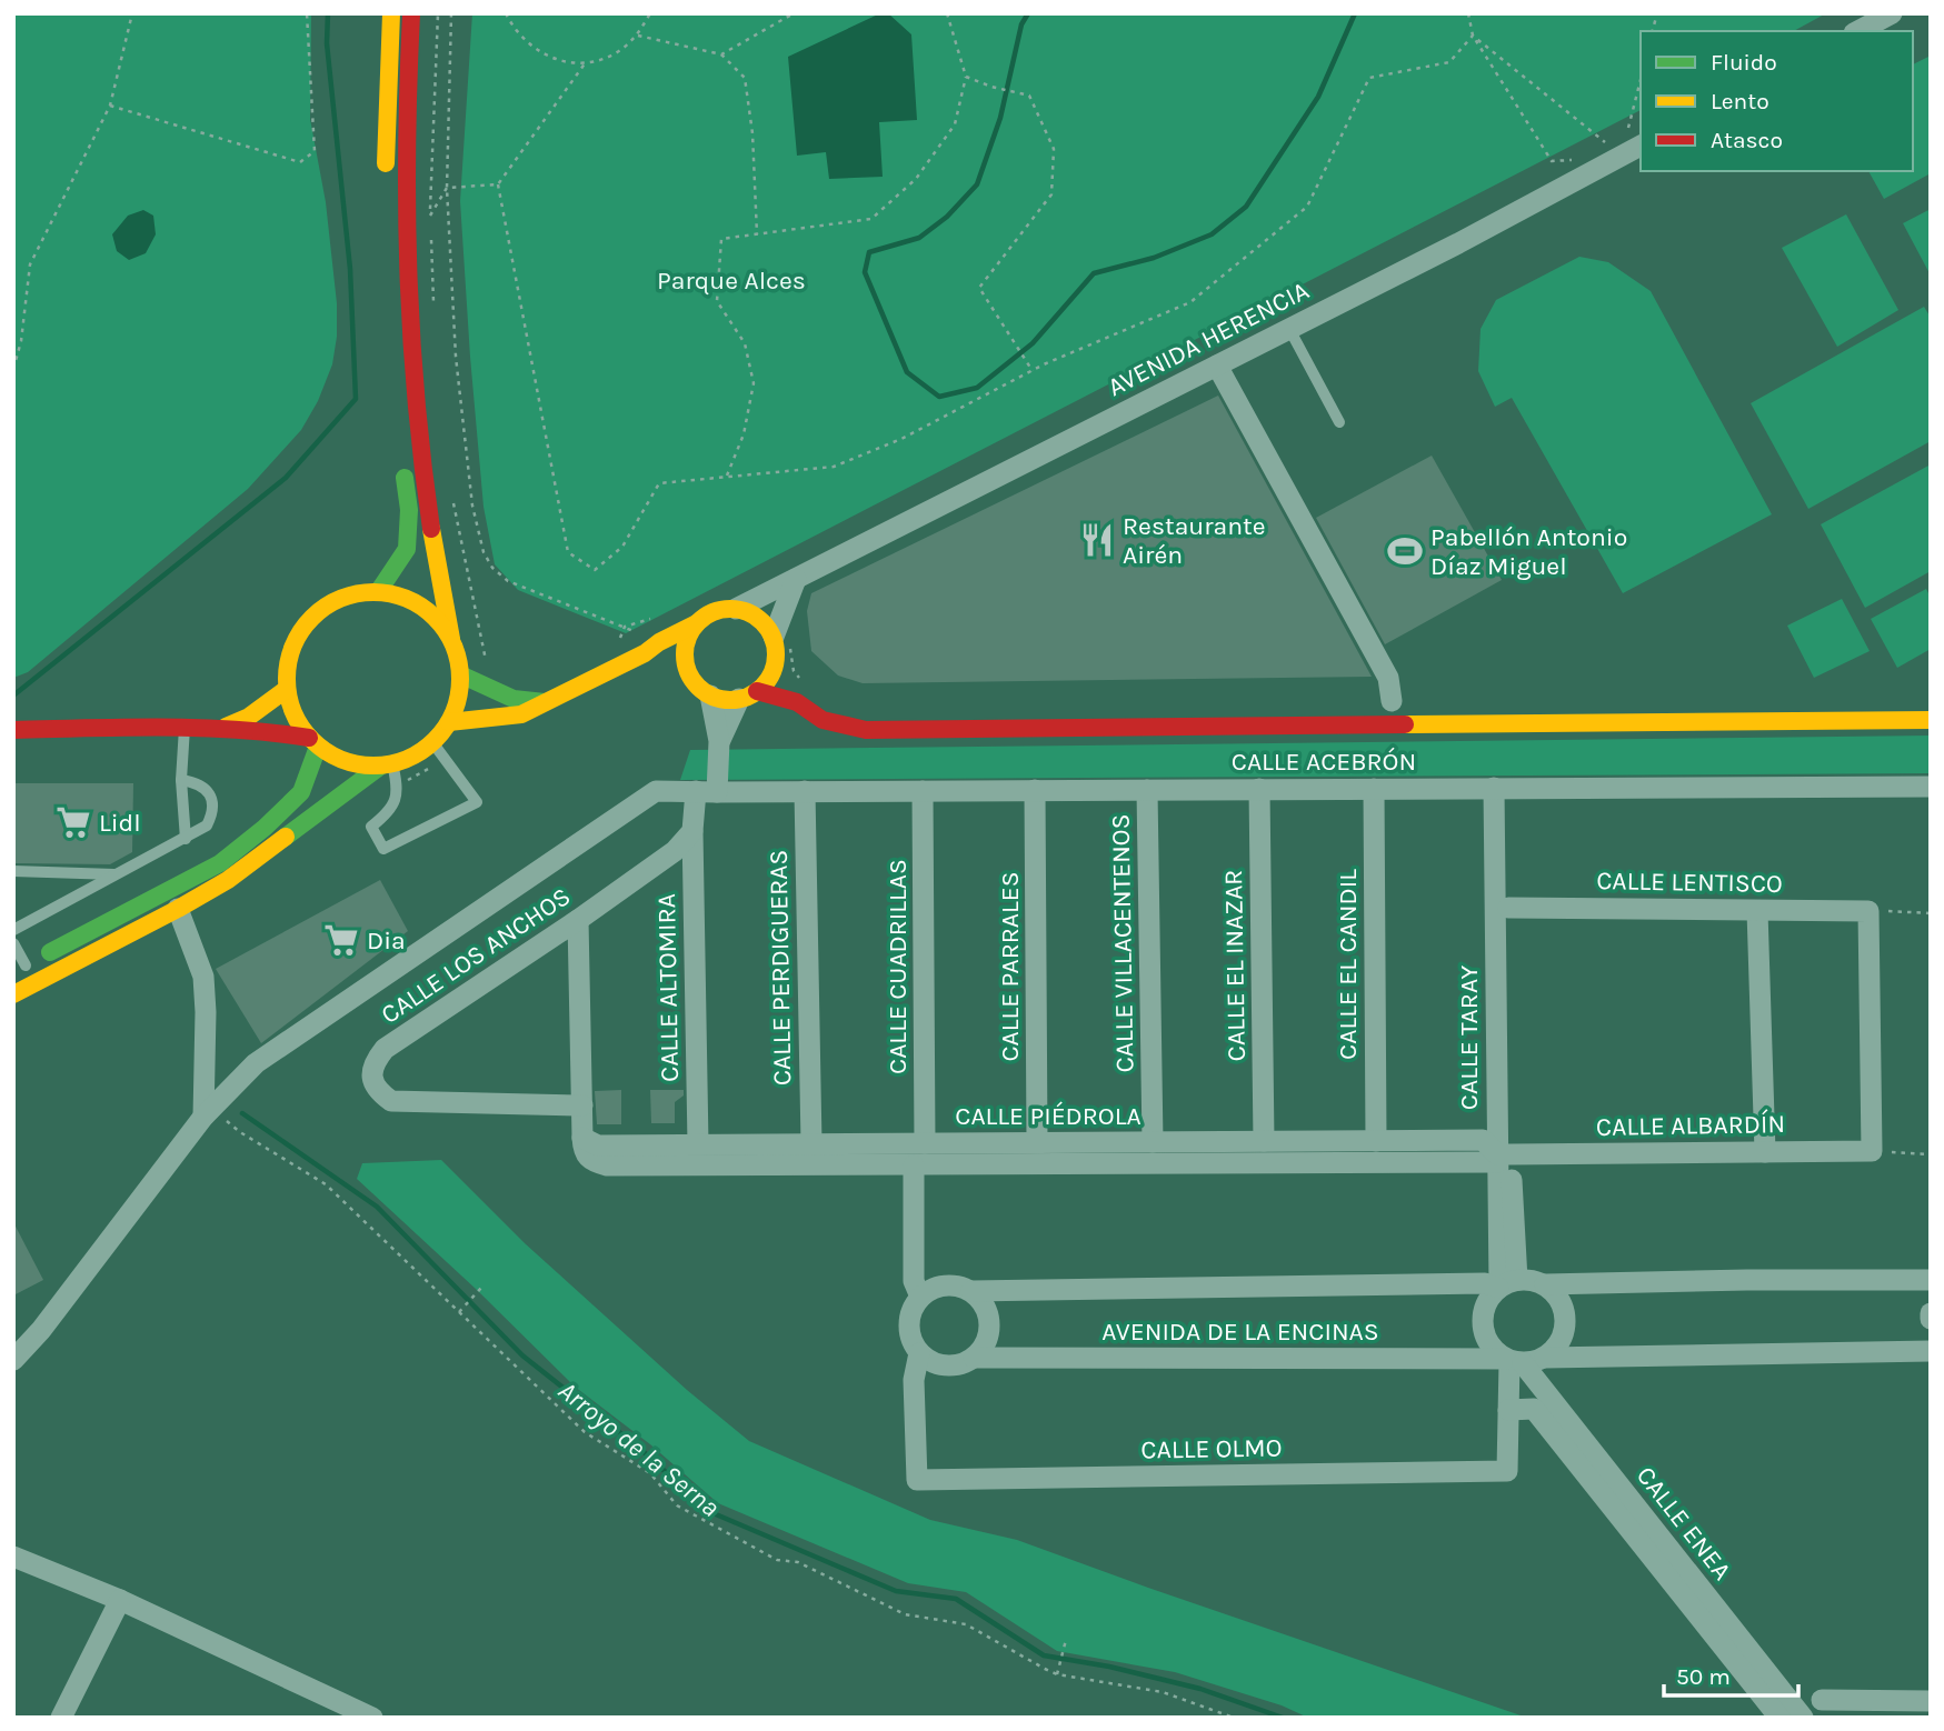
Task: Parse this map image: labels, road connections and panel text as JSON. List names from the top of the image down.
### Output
{
  "streets": {
    "street": [
      "AVENIDA HERENCIA",
      "CALLE ACEBRÓN",
      "CALLE LENTISCO",
      "CALLE VILLACENTENOS",
      "CALLE LOS ANCHOS",
      "CALLE EL CANDIL",
      "CALLE EL INAZAR",
      "CALLE CUADRILLAS",
      "CALLE PARRALES",
      "CALLE PERDIGUERAS",
      "CALLE ALTOMIRA",
      "CALLE TARAY",
      "CALLE PIÉDROLA",
      "CALLE ALBARDÍN",
      "AVENIDA DE LA ENCINAS",
      "CALLE OLMO",
      "CALLE ENEA"
    ]
  },
  "crossings": [
    ["CALLE ACEBRÓN", "CALLE VILLACENTENOS"],
    ["CALLE ACEBRÓN", "CALLE EL CANDIL"],
    ["CALLE ACEBRÓN", "CALLE EL INAZAR"],
    ["CALLE ACEBRÓN", "CALLE CUADRILLAS"],
    ["CALLE ACEBRÓN", "CALLE PARRALES"],
    ["CALLE ACEBRÓN", "CALLE PERDIGUERAS"],
    ["CALLE ACEBRÓN", "CALLE TARAY"],
    ["CALLE LENTISCO", "CALLE TARAY"],
    ["CALLE VILLACENTENOS", "CALLE PIÉDROLA"],
    ["CALLE LOS ANCHOS", "CALLE ALTOMIRA"],
    ["CALLE EL CANDIL", "CALLE PIÉDROLA"],
    ["CALLE EL INAZAR", "CALLE PIÉDROLA"],
    ["CALLE CUADRILLAS", "CALLE PIÉDROLA"],
    ["CALLE PARRALES", "CALLE PIÉDROLA"],
    ["CALLE PERDIGUERAS", "CALLE PIÉDROLA"],
    ["CALLE ALTOMIRA", "CALLE PIÉDROLA"],
    ["CALLE TARAY", "CALLE PIÉDROLA"],
    ["CALLE TARAY", "CALLE ALBARDÍN"],
    ["CALLE TARAY", "AVENIDA DE LA ENCINAS"],
    ["CALLE TARAY", "CALLE ENEA"],
    ["CALLE PIÉDROLA", "CALLE ALBARDÍN"],
    ["AVENIDA DE LA ENCINAS", "CALLE OLMO"],
    ["AVENIDA DE LA ENCINAS", "CALLE ENEA"]
  ],
  "water": ["Arroyo de la Serna"],
  "parks": ["Parque Alces"],
  "places": {
    "restaurant": ["Restaurante Airén"],
    "sports": ["Pabellón Antonio Díaz Miguel"],
    "supermarket": ["Lidl", "Dia"]
  },
  "legend": ["Fluido", "Lento", "Atasco"],
  "scale_bar": "50 m"
}
